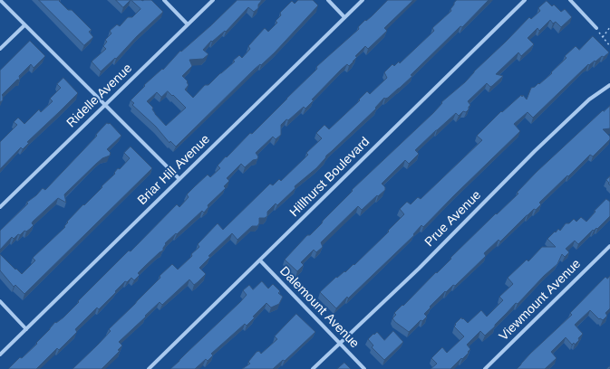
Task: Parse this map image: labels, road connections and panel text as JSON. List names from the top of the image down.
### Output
{
  "streets": {
    "street": [
      "Ridelle Avenue",
      "Briar Hill Avenue",
      "Hillhurst Boulevard",
      "Prue Avenue",
      "Viewmount Avenue",
      "Dalemount Avenue"
    ]
  },
  "crossings": [
    ["Hillhurst Boulevard", "Dalemount Avenue"],
    ["Prue Avenue", "Dalemount Avenue"]
  ]
}
